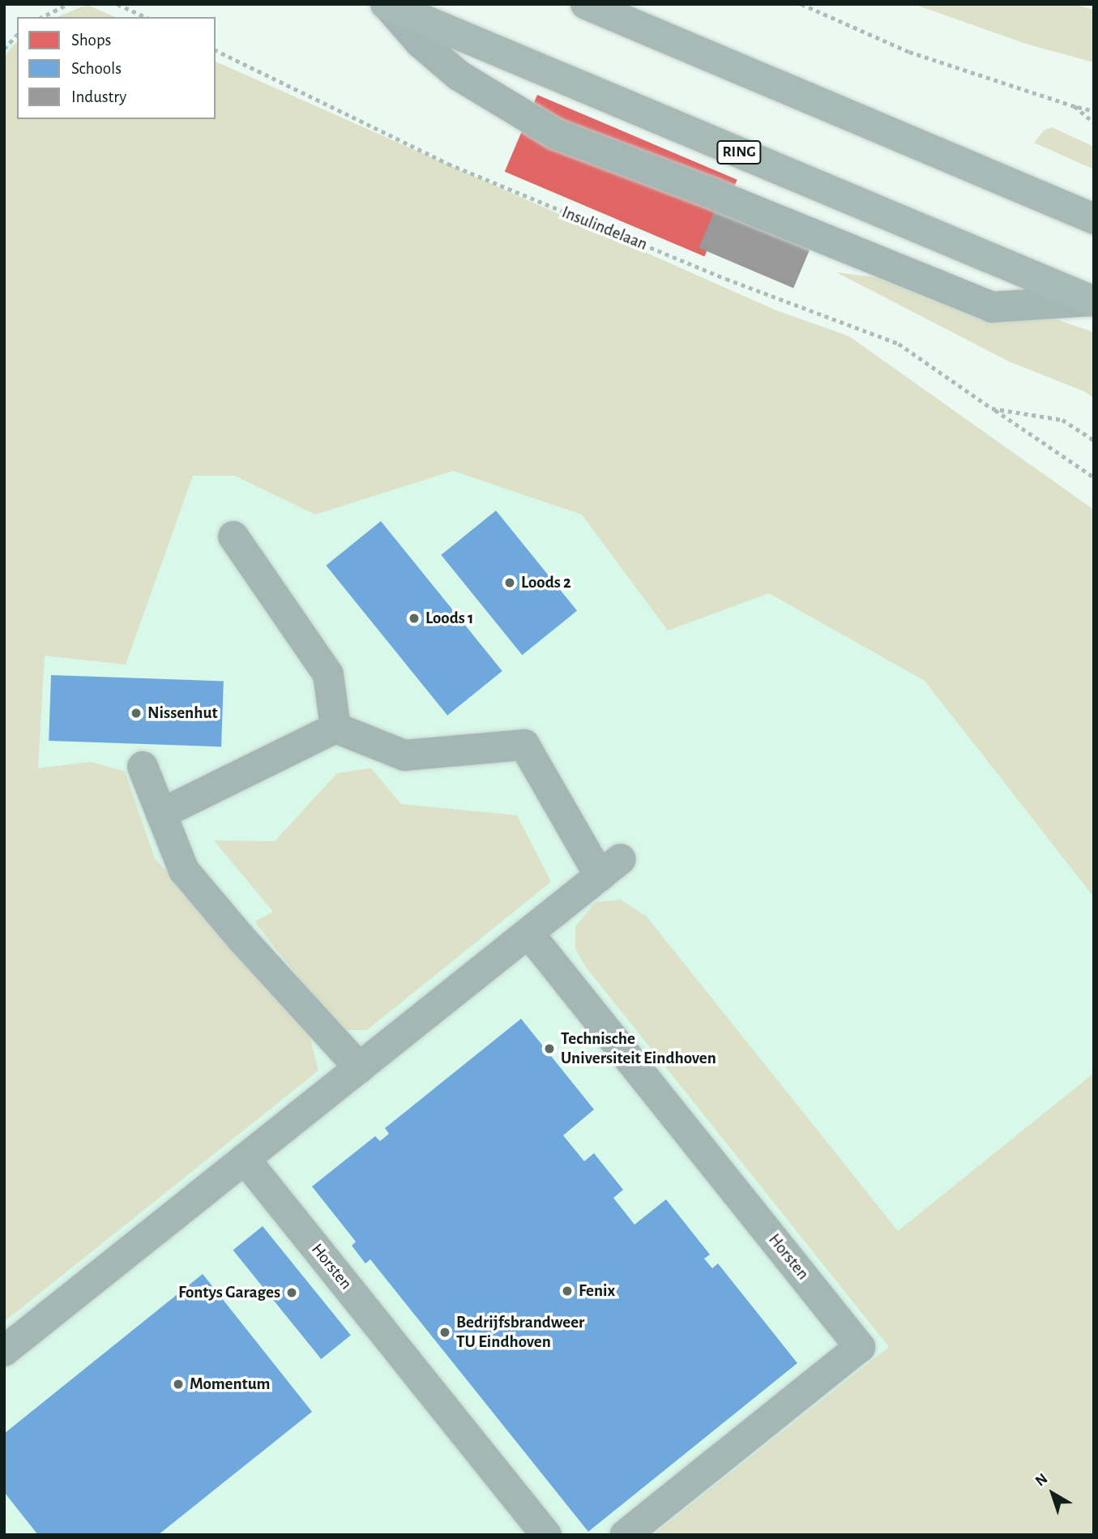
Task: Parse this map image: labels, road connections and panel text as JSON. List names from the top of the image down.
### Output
{
  "streets": {
    "main road": ["RING"],
    "street": ["Horsten"],
    "path": ["Insulindelaan"]
  },
  "places": [
    "Loods 2",
    "Loods 1",
    "Nissenhut",
    "Technische Universiteit Eindhoven",
    "Fenix",
    "Fontys Garages",
    "Bedrijfsbrandweer TU Eindhoven",
    "Momentum"
  ],
  "legend": ["Shops", "Schools", "Industry"],
  "north": "top left"
}
